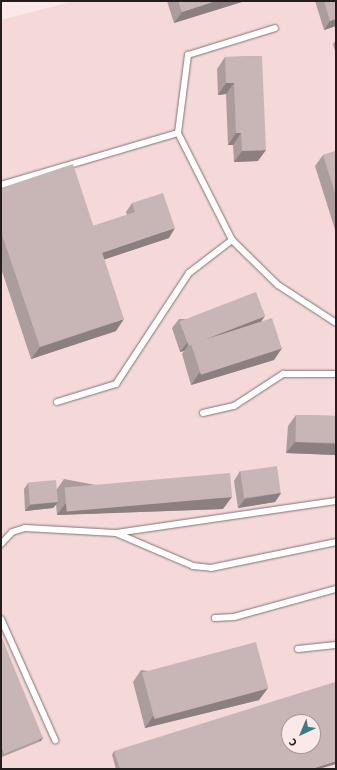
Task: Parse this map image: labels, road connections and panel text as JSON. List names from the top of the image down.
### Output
{
  "north": "bottom left"
}
